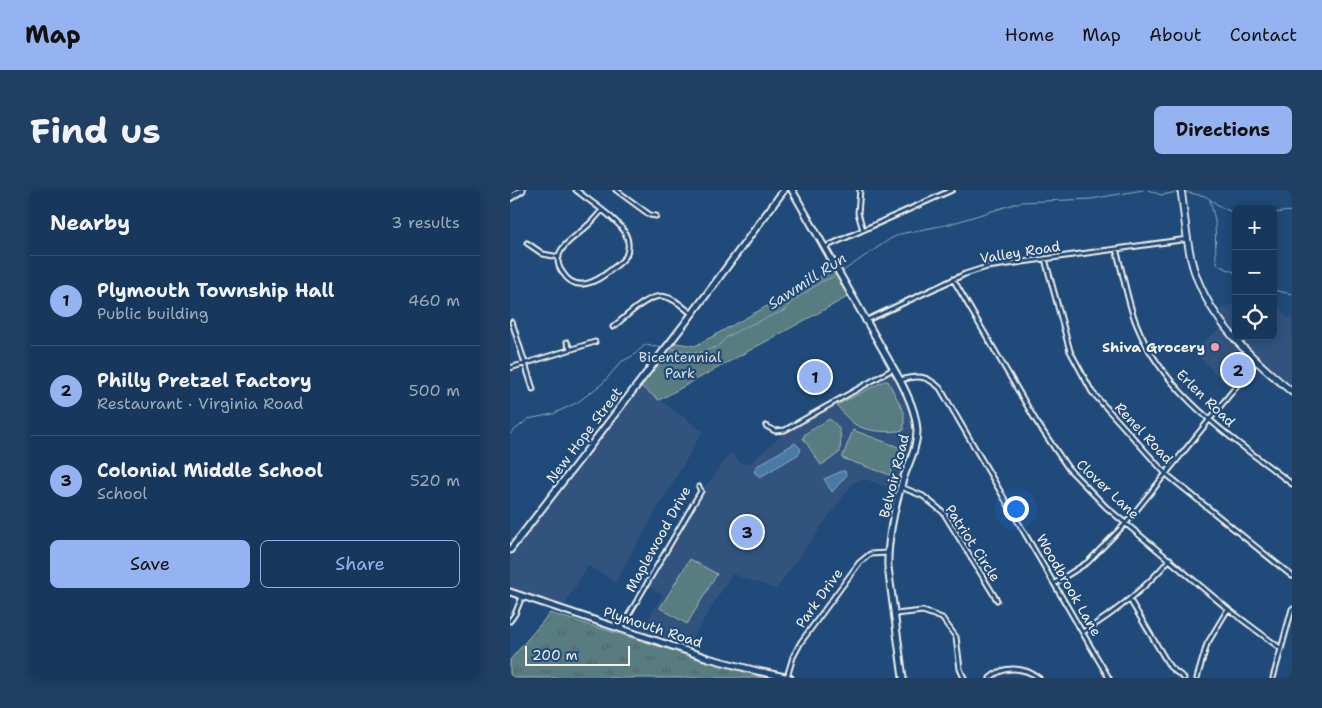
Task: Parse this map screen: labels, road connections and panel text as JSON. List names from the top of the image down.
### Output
{
  "streets": {
    "street": [
      "Valley Road",
      "Erlen Road",
      "Renel Road",
      "New Hope Street",
      "Belvoir Road",
      "Clover Lane",
      "Maplewood Drive",
      "Patriot Circle",
      "Woodbrook Lane",
      "Park Drive",
      "Plymouth Road"
    ]
  },
  "crossings": [
    ["Valley Road", "Erlen Road"],
    ["Valley Road", "Renel Road"],
    ["Valley Road", "Belvoir Road"],
    ["Valley Road", "Clover Lane"],
    ["Belvoir Road", "Patriot Circle"],
    ["Belvoir Road", "Woodbrook Lane"],
    ["Belvoir Road", "Park Drive"],
    ["Maplewood Drive", "Plymouth Road"],
    ["Park Drive", "Plymouth Road"]
  ],
  "water": ["Sawmill Run"],
  "parks": ["Bicentennial Park"],
  "places": ["Shiva Grocery"],
  "scale_bar": "200 m",
  "page": {
    "header": "Map",
    "nav": [
      "Home",
      "Map",
      "About",
      "Contact"
    ],
    "buttons": [
      "Directions",
      ["Save", "Share"]
    ],
    "title": "Find us",
    "heading": ["Nearby", "3 results"],
    "map_buttons": ["+", "−"],
    "list": [
      {
        "mark": "1",
        "name": "Plymouth Township Hall",
        "note": "Public building",
        "value": "460 m"
      },
      {
        "mark": "2",
        "name": "Philly Pretzel Factory",
        "note": "Restaurant · Virginia Road",
        "value": "500 m"
      },
      {
        "mark": "3",
        "name": "Colonial Middle School",
        "note": "School",
        "value": "520 m"
      }
    ],
    "pins": ["2", "1", "3"],
    "scale": "200 m"
  }
}
